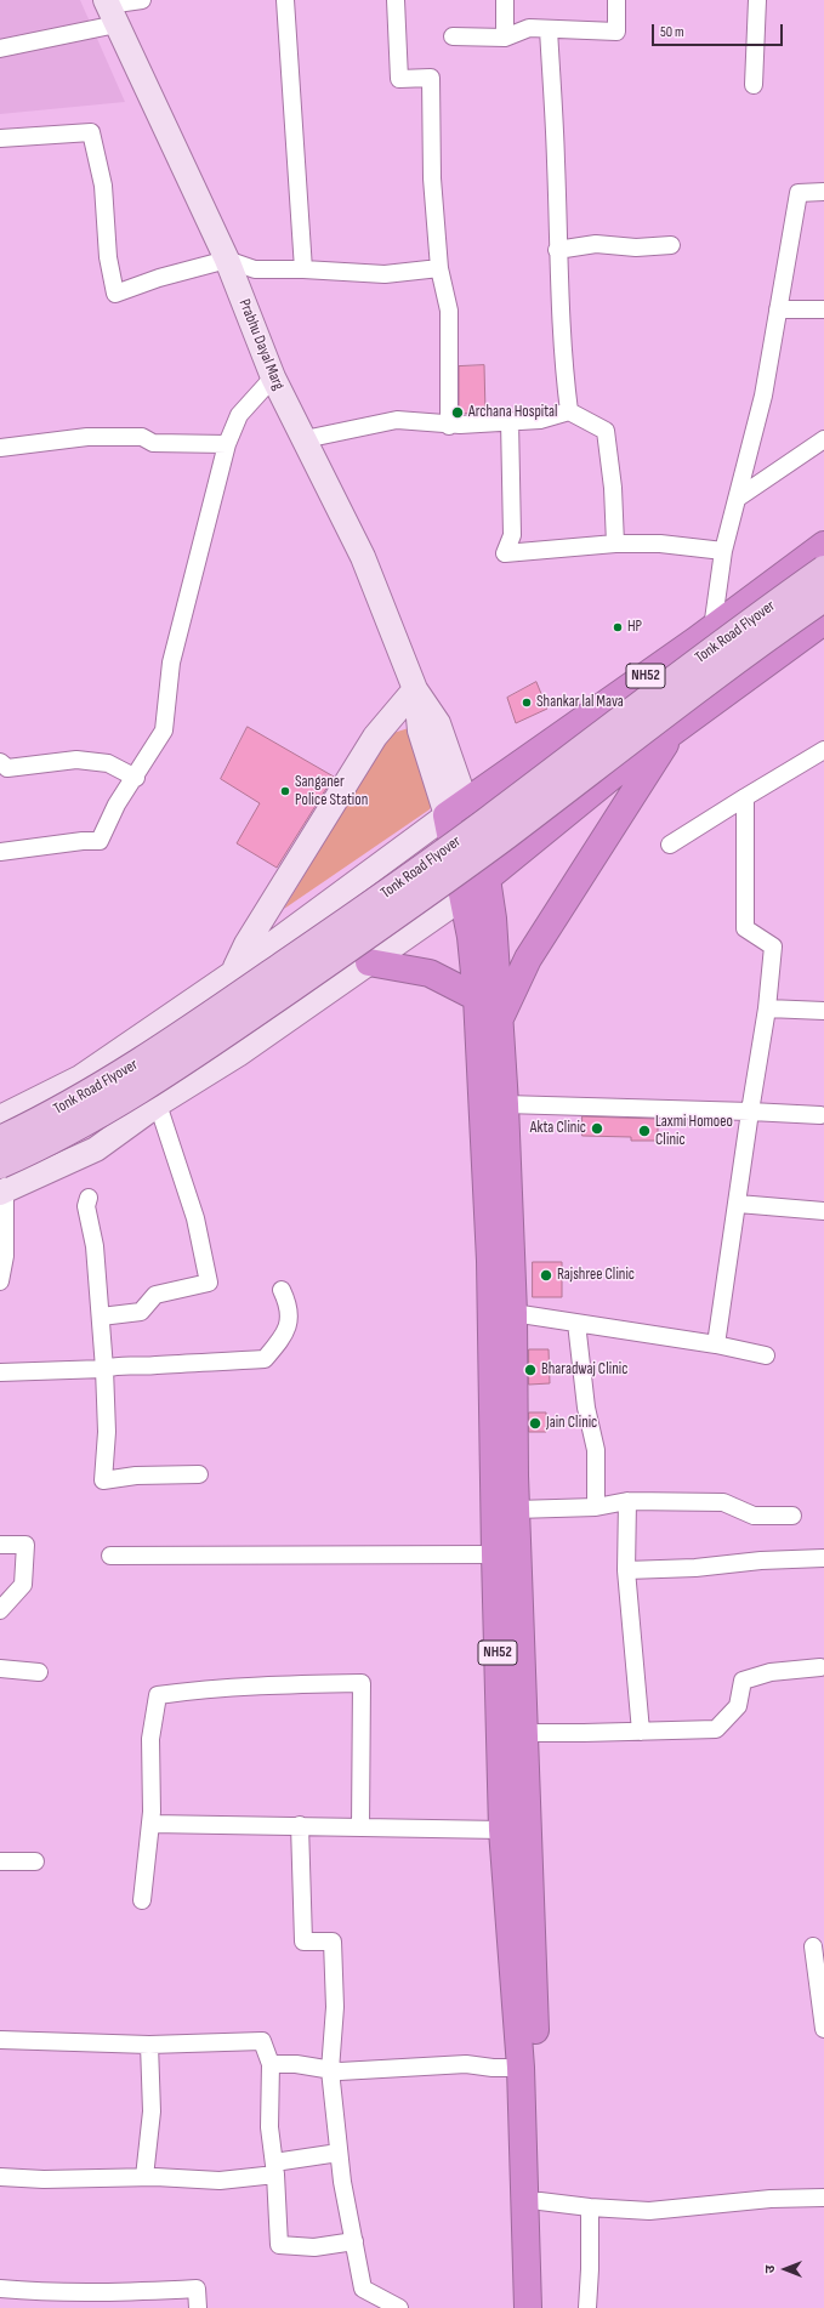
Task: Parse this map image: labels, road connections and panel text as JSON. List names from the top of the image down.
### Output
{
  "streets": {
    "highway": ["NH52"],
    "main road": ["Tonk Road Flyover"],
    "street": ["Prabhu Dayal Marg"]
  },
  "crossings": [
    ["Prabhu Dayal Marg", "NH52"]
  ],
  "places": [
    "Archana Hospital",
    "HP",
    "Shankar lal Mava",
    "Sanganer Police Station",
    "Akta Clinic",
    "Laxmi Homoeo Clinic",
    "Rajshree Clinic",
    "Bharadwaj Clinic",
    "Jain Clinic"
  ],
  "scale_bar": "50 m",
  "north": "left"
}
